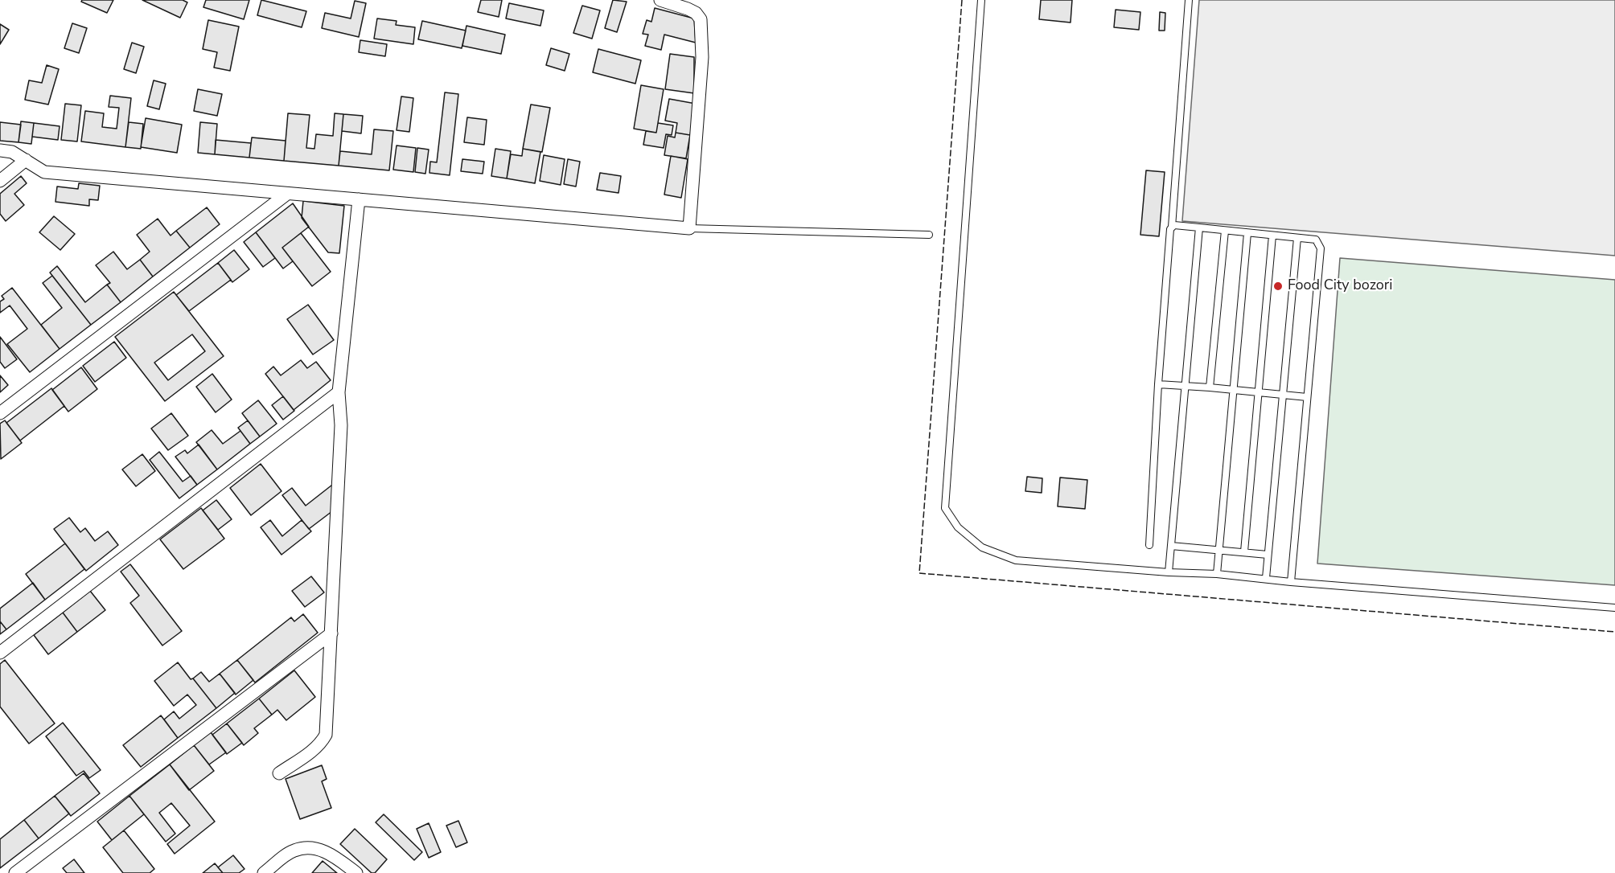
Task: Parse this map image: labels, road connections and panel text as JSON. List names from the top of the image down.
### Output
{
  "places": ["Food City bozori"]
}
